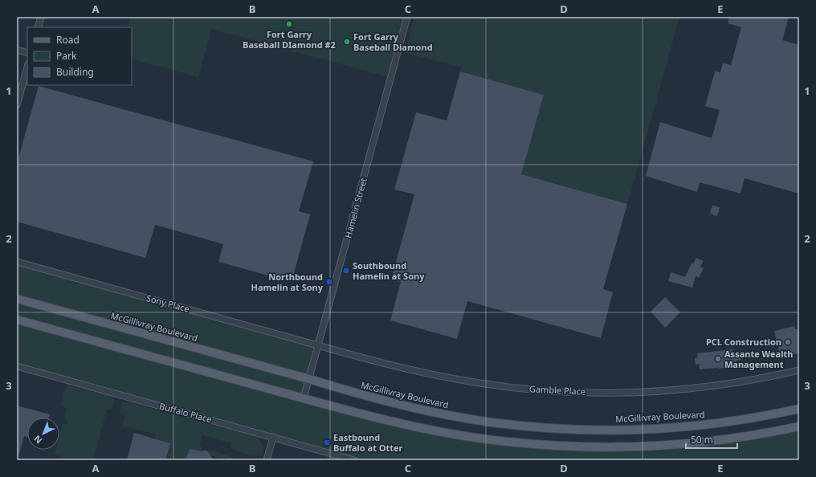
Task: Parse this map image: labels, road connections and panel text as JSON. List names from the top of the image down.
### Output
{
  "streets": {
    "main road": ["McGillivray Boulevard"],
    "street": [
      "Hamelin Street",
      "Sony Place",
      "Gamble Place",
      "Buffalo Place"
    ]
  },
  "crossings": [
    ["Hamelin Street", "Sony Place"],
    ["Hamelin Street", "McGillivray Boulevard"],
    ["Hamelin Street", "Gamble Place"],
    ["Sony Place", "Gamble Place"]
  ],
  "places": {
    "other": [
      "Fort Garry Baseball DIamond #2",
      "Fort Garry Baseball Diamond",
      "PCL Construction",
      "Assante Wealth Management"
    ],
    "transit": ["Southbound Hamelin at Sony", "Northbound Hamelin at Sony", "Eastbound Buffalo at Otter"]
  },
  "legend": ["Road", "Park", "Building"],
  "scale_bar": "50 m",
  "north": "bottom left",
  "grid": {
    "columns": [
      "A",
      "B",
      "C",
      "D",
      "E"
    ],
    "rows": ["1", "2", "3"]
  }
}
